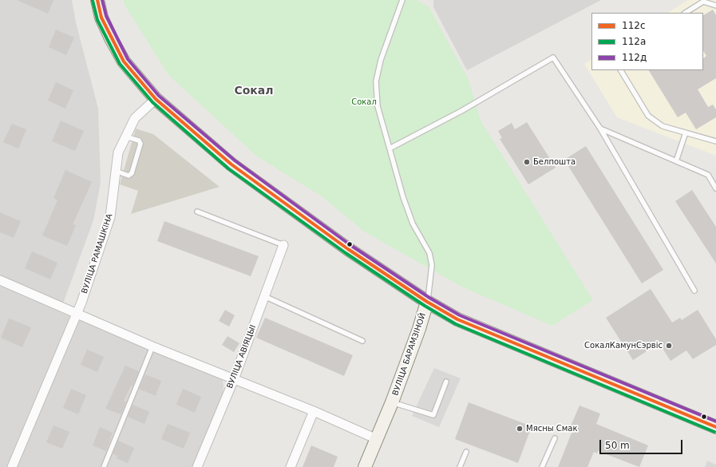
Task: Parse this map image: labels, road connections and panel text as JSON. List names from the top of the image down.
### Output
{
  "streets": {
    "street": ["ВУЛІЦА РАМАШКІНА", "ВУЛІЦА БАРАМЗІНОЙ", "ВУЛІЦА АВІЯЦЫІ"]
  },
  "districts": ["Сокал"],
  "parks": ["Сокал"],
  "places": ["Белпошта", "СокалКамунСэрвіс", "Мясны Смак"],
  "lines": ["transit line 112с", "transit line 112д", "transit line 112а"],
  "legend": ["112с", "112а", "112д"],
  "scale_bar": "50 m"
}
